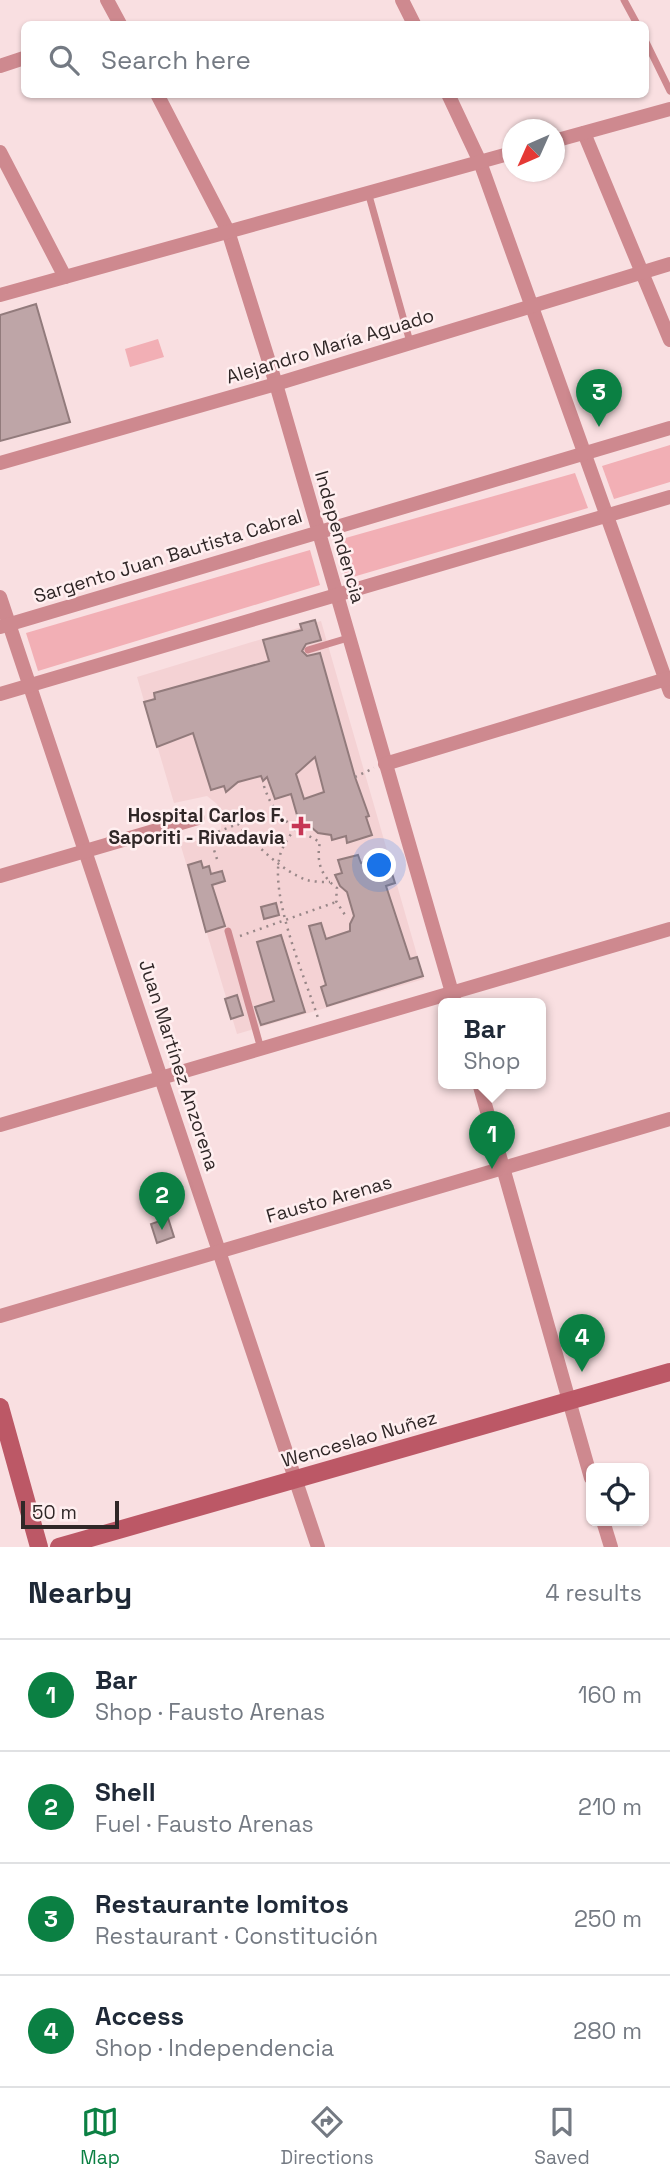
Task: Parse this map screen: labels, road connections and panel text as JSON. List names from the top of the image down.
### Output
{
  "streets": {
    "street": [
      "Alejandro María Aguado",
      "Independencia",
      "Sargento Juan Bautista Cabral",
      "Juan Martínez Anzorena",
      "Fausto Arenas",
      "Wenceslao Nuñez"
    ]
  },
  "crossings": [
    ["Alejandro María Aguado", "Independencia"],
    ["Independencia", "Sargento Juan Bautista Cabral"],
    ["Sargento Juan Bautista Cabral", "Juan Martínez Anzorena"],
    ["Juan Martínez Anzorena", "Fausto Arenas"],
    ["Juan Martínez Anzorena", "Wenceslao Nuñez"]
  ],
  "places": {
    "health": ["Hospital Carlos F. Saporiti - Rivadavia"]
  },
  "scale_bar": "50 m",
  "north": "bottom left",
  "page": {
    "search": "Search here",
    "pins": [
      "3",
      "1",
      "2",
      "4"
    ],
    "popup": ["Bar", "Shop"],
    "scale": "50 m",
    "heading": ["Nearby", "4 results"],
    "list": [
      {
        "mark": "1",
        "name": "Bar",
        "note": "Shop · Fausto Arenas",
        "value": "160 m"
      },
      {
        "mark": "2",
        "name": "Shell",
        "note": "Fuel · Fausto Arenas",
        "value": "210 m"
      },
      {
        "mark": "3",
        "name": "Restaurante lomitos",
        "note": "Restaurant · Constitución",
        "value": "250 m"
      },
      {
        "mark": "4",
        "name": "Access",
        "note": "Shop · Independencia",
        "value": "280 m"
      }
    ],
    "nav": ["Map", "Directions", "Saved"]
  }
}
